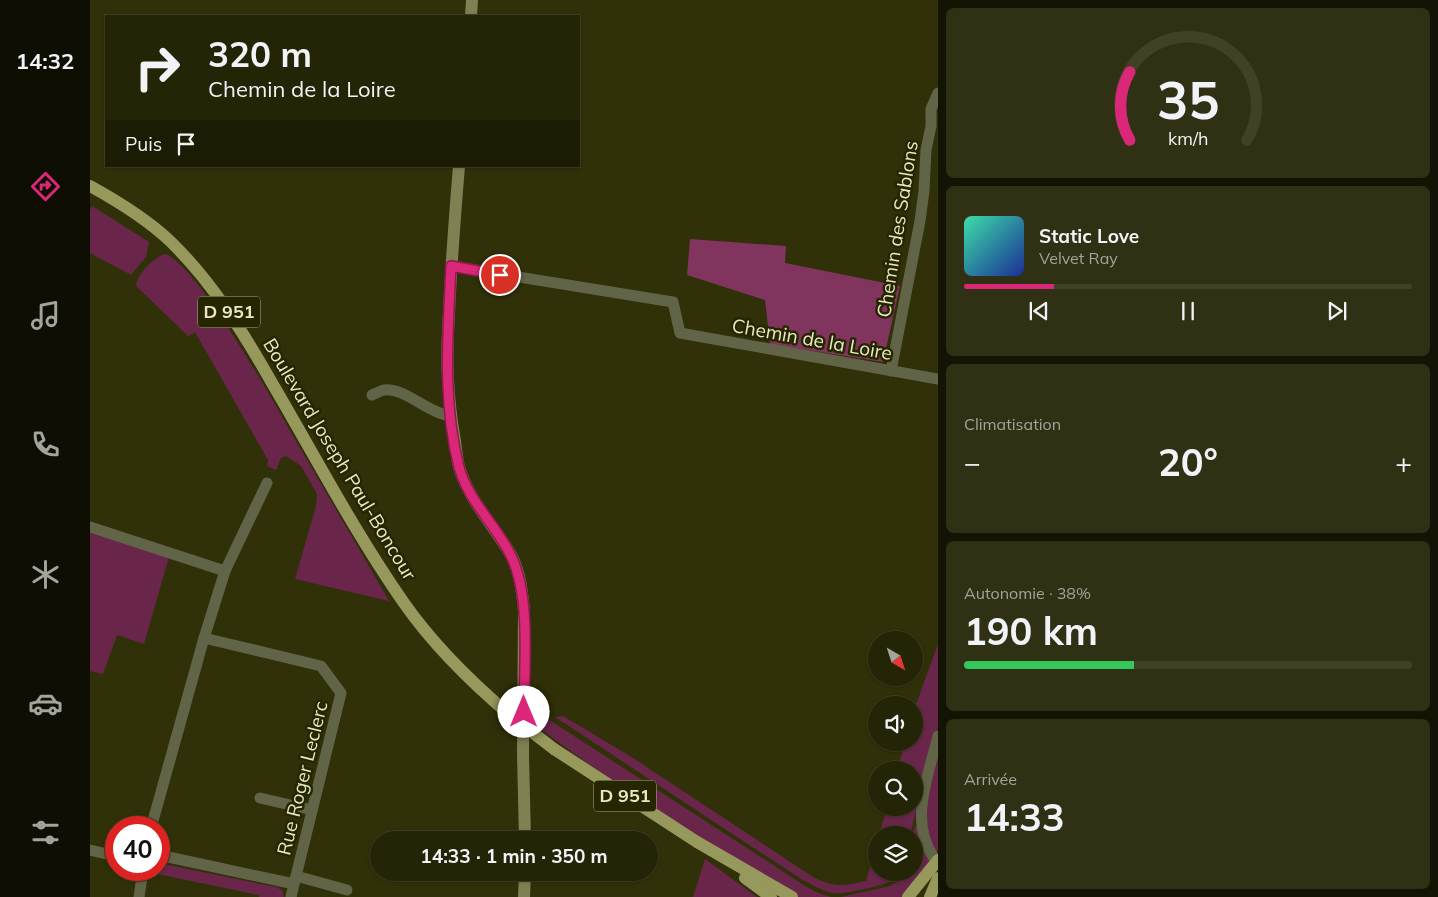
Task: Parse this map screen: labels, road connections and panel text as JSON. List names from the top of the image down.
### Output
{
  "streets": {
    "main road": ["D 951", "Boulevard Joseph Paul-Boncour"],
    "street": ["Chemin des Sablons", "Chemin de la Loire", "Rue Roger Leclerc"]
  },
  "crossings": [
    ["Chemin des Sablons", "Chemin de la Loire"],
    ["D 951", "Boulevard Joseph Paul-Boncour"]
  ],
  "north": "bottom right",
  "page": {
    "tabs": "14:32",
    "turn": ["320 m", "Chemin de la Loire"],
    "then": "Puis",
    "song": ["Static Love", "Velvet Ray"],
    "tile": [
      "Climatisation",
      ["Autonomie · 38%", "190 km"],
      ["Arrivée", "14:33"]
    ],
    "heat": ["−", "20°", "+"],
    "limit": "40",
    "trip": "14:33 · 1 min · 350 m",
    "gauge": ["35", "km/h"]
  }
}
